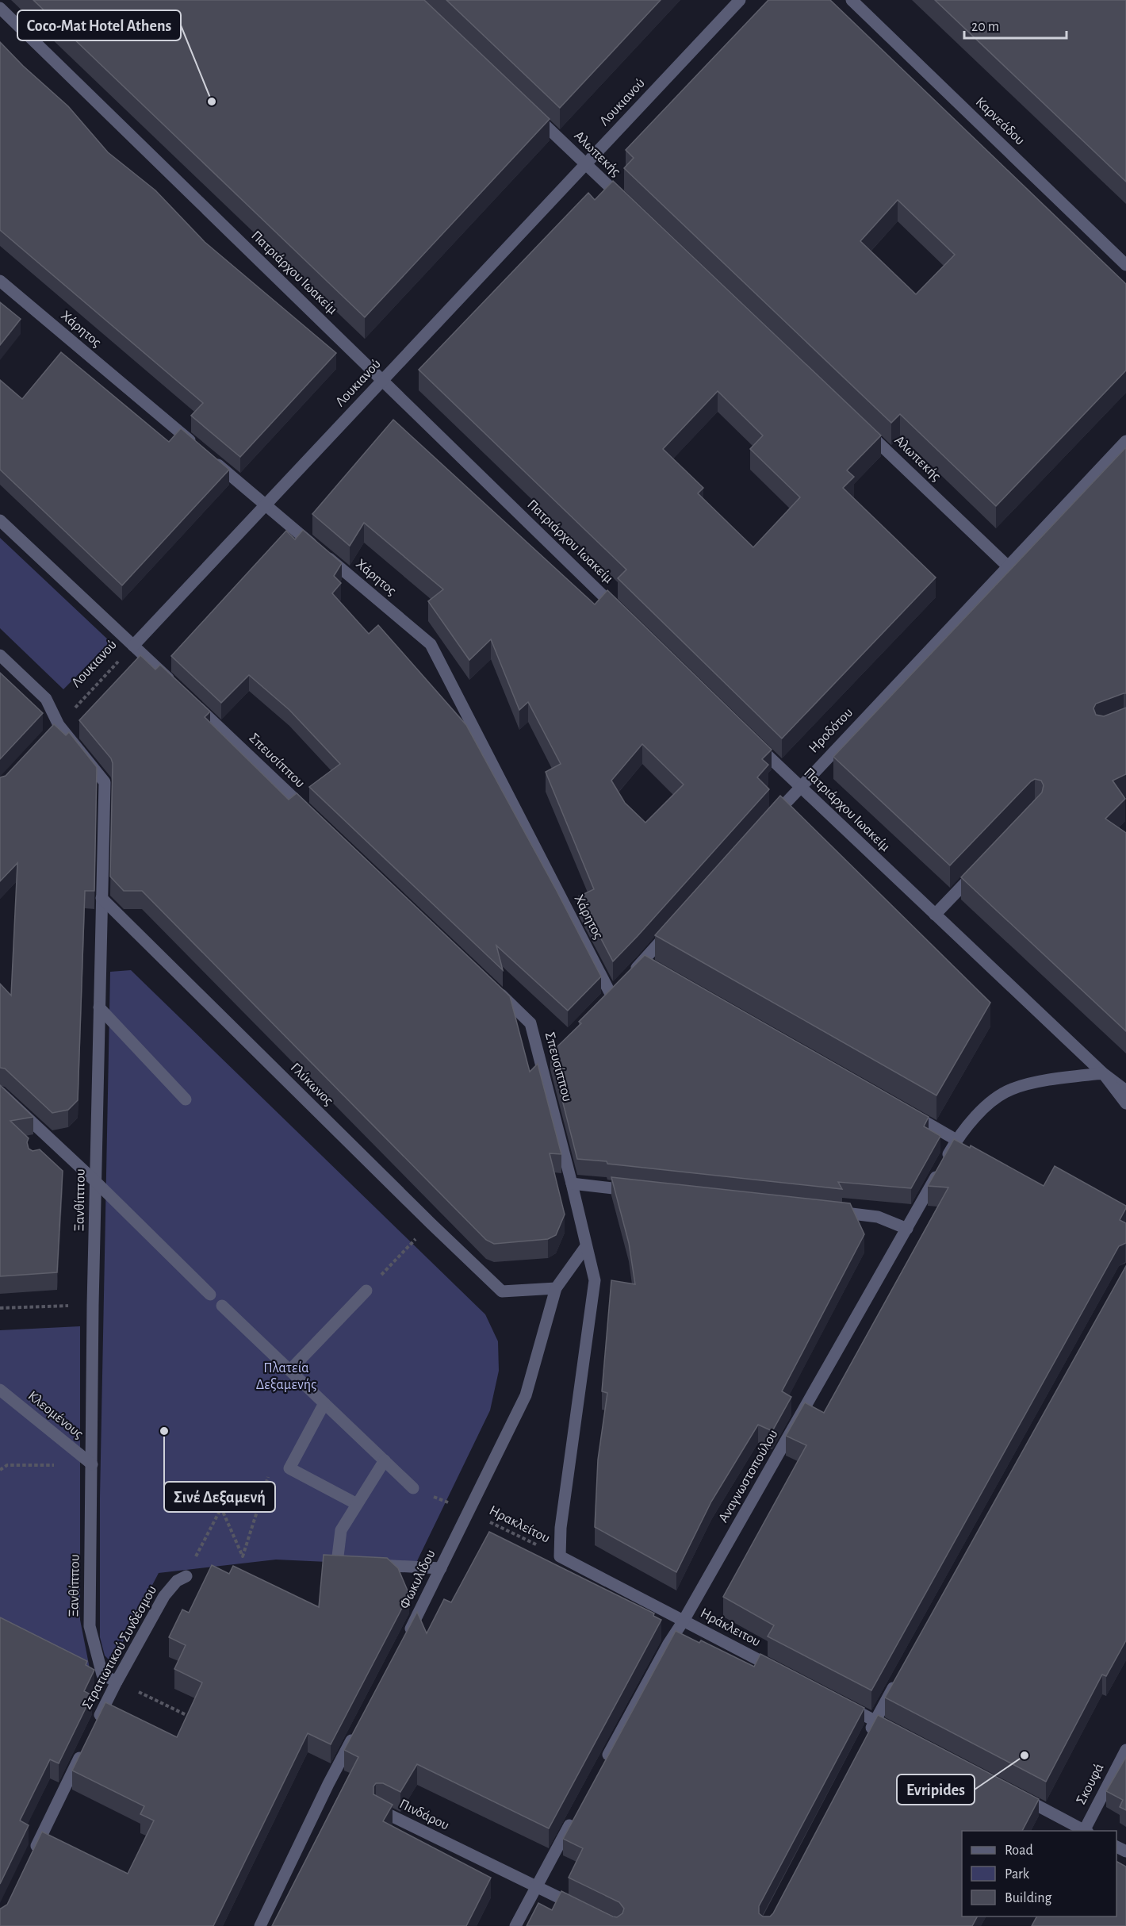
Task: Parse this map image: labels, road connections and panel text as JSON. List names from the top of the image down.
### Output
{
  "streets": {
    "street": [
      "Λουκιανού",
      "Καρνεάδου",
      "Αλωπεκής",
      "Πατριάρχου Ιωακείμ",
      "Χάρητος",
      "Ηροδότου",
      "Σπευσίππου",
      "Γλύκωνος",
      "Ξανθίππου",
      "Κλεομένους",
      "Αναγνωστοπούλου",
      "Φωκυλίδου",
      "Ηράκλειτου",
      "Στρατιωτικού Συνδέσμου",
      "Σκουφά",
      "Πινδάρου"
    ],
    "path": ["Ηρακλείτου"]
  },
  "crossings": [
    ["Λουκιανού", "Αλωπεκής"],
    ["Λουκιανού", "Πατριάρχου Ιωακείμ"],
    ["Λουκιανού", "Χάρητος"],
    ["Λουκιανού", "Ξανθίππου"],
    ["Αλωπεκής", "Ηροδότου"],
    ["Πατριάρχου Ιωακείμ", "Ηροδότου"],
    ["Πατριάρχου Ιωακείμ", "Αναγνωστοπούλου"],
    ["Γλύκωνος", "Ξανθίππου"],
    ["Γλύκωνος", "Φωκυλίδου"],
    ["Ξανθίππου", "Κλεομένους"],
    ["Ξανθίππου", "Στρατιωτικού Συνδέσμου"],
    ["Αναγνωστοπούλου", "Ηράκλειτου"],
    ["Ηρακλείτου", "Φωκυλίδου"],
    ["Ηρακλείτου", "Ηράκλειτου"]
  ],
  "parks": ["Πλατεία Δεξαμενής"],
  "places": ["Coco-Mat Hotel Athens", "Σινέ Δεξαμενή", "Evripides"],
  "legend": ["Road", "Park", "Building"],
  "scale_bar": "20 m"
}
